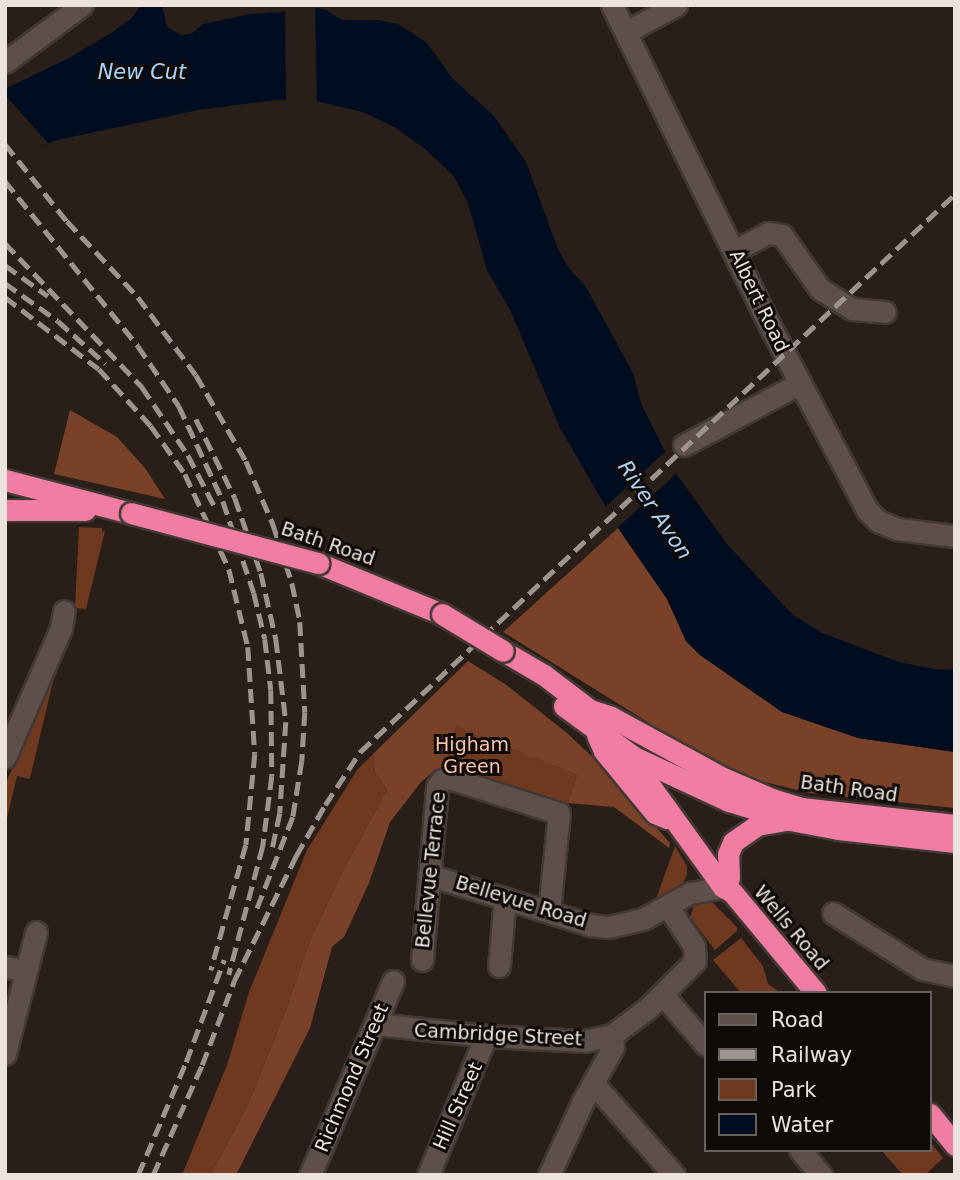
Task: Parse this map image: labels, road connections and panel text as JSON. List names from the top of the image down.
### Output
{
  "streets": {
    "highway": ["Bath Road", "Wells Road"],
    "street": [
      "Albert Road",
      "Bellevue Terrace",
      "Bellevue Road",
      "Cambridge Street",
      "Richmond Street",
      "Hill Street"
    ]
  },
  "crossings": [
    ["Bath Road", "Wells Road"],
    ["Bellevue Terrace", "Bellevue Road"],
    ["Bellevue Road", "Wells Road"],
    ["Bellevue Road", "Cambridge Street"],
    ["Cambridge Street", "Richmond Street"],
    ["Cambridge Street", "Hill Street"]
  ],
  "water": ["New Cut", "River Avon"],
  "parks": ["Higham Green"],
  "legend": [
    "Road",
    "Railway",
    "Park",
    "Water"
  ]
}
